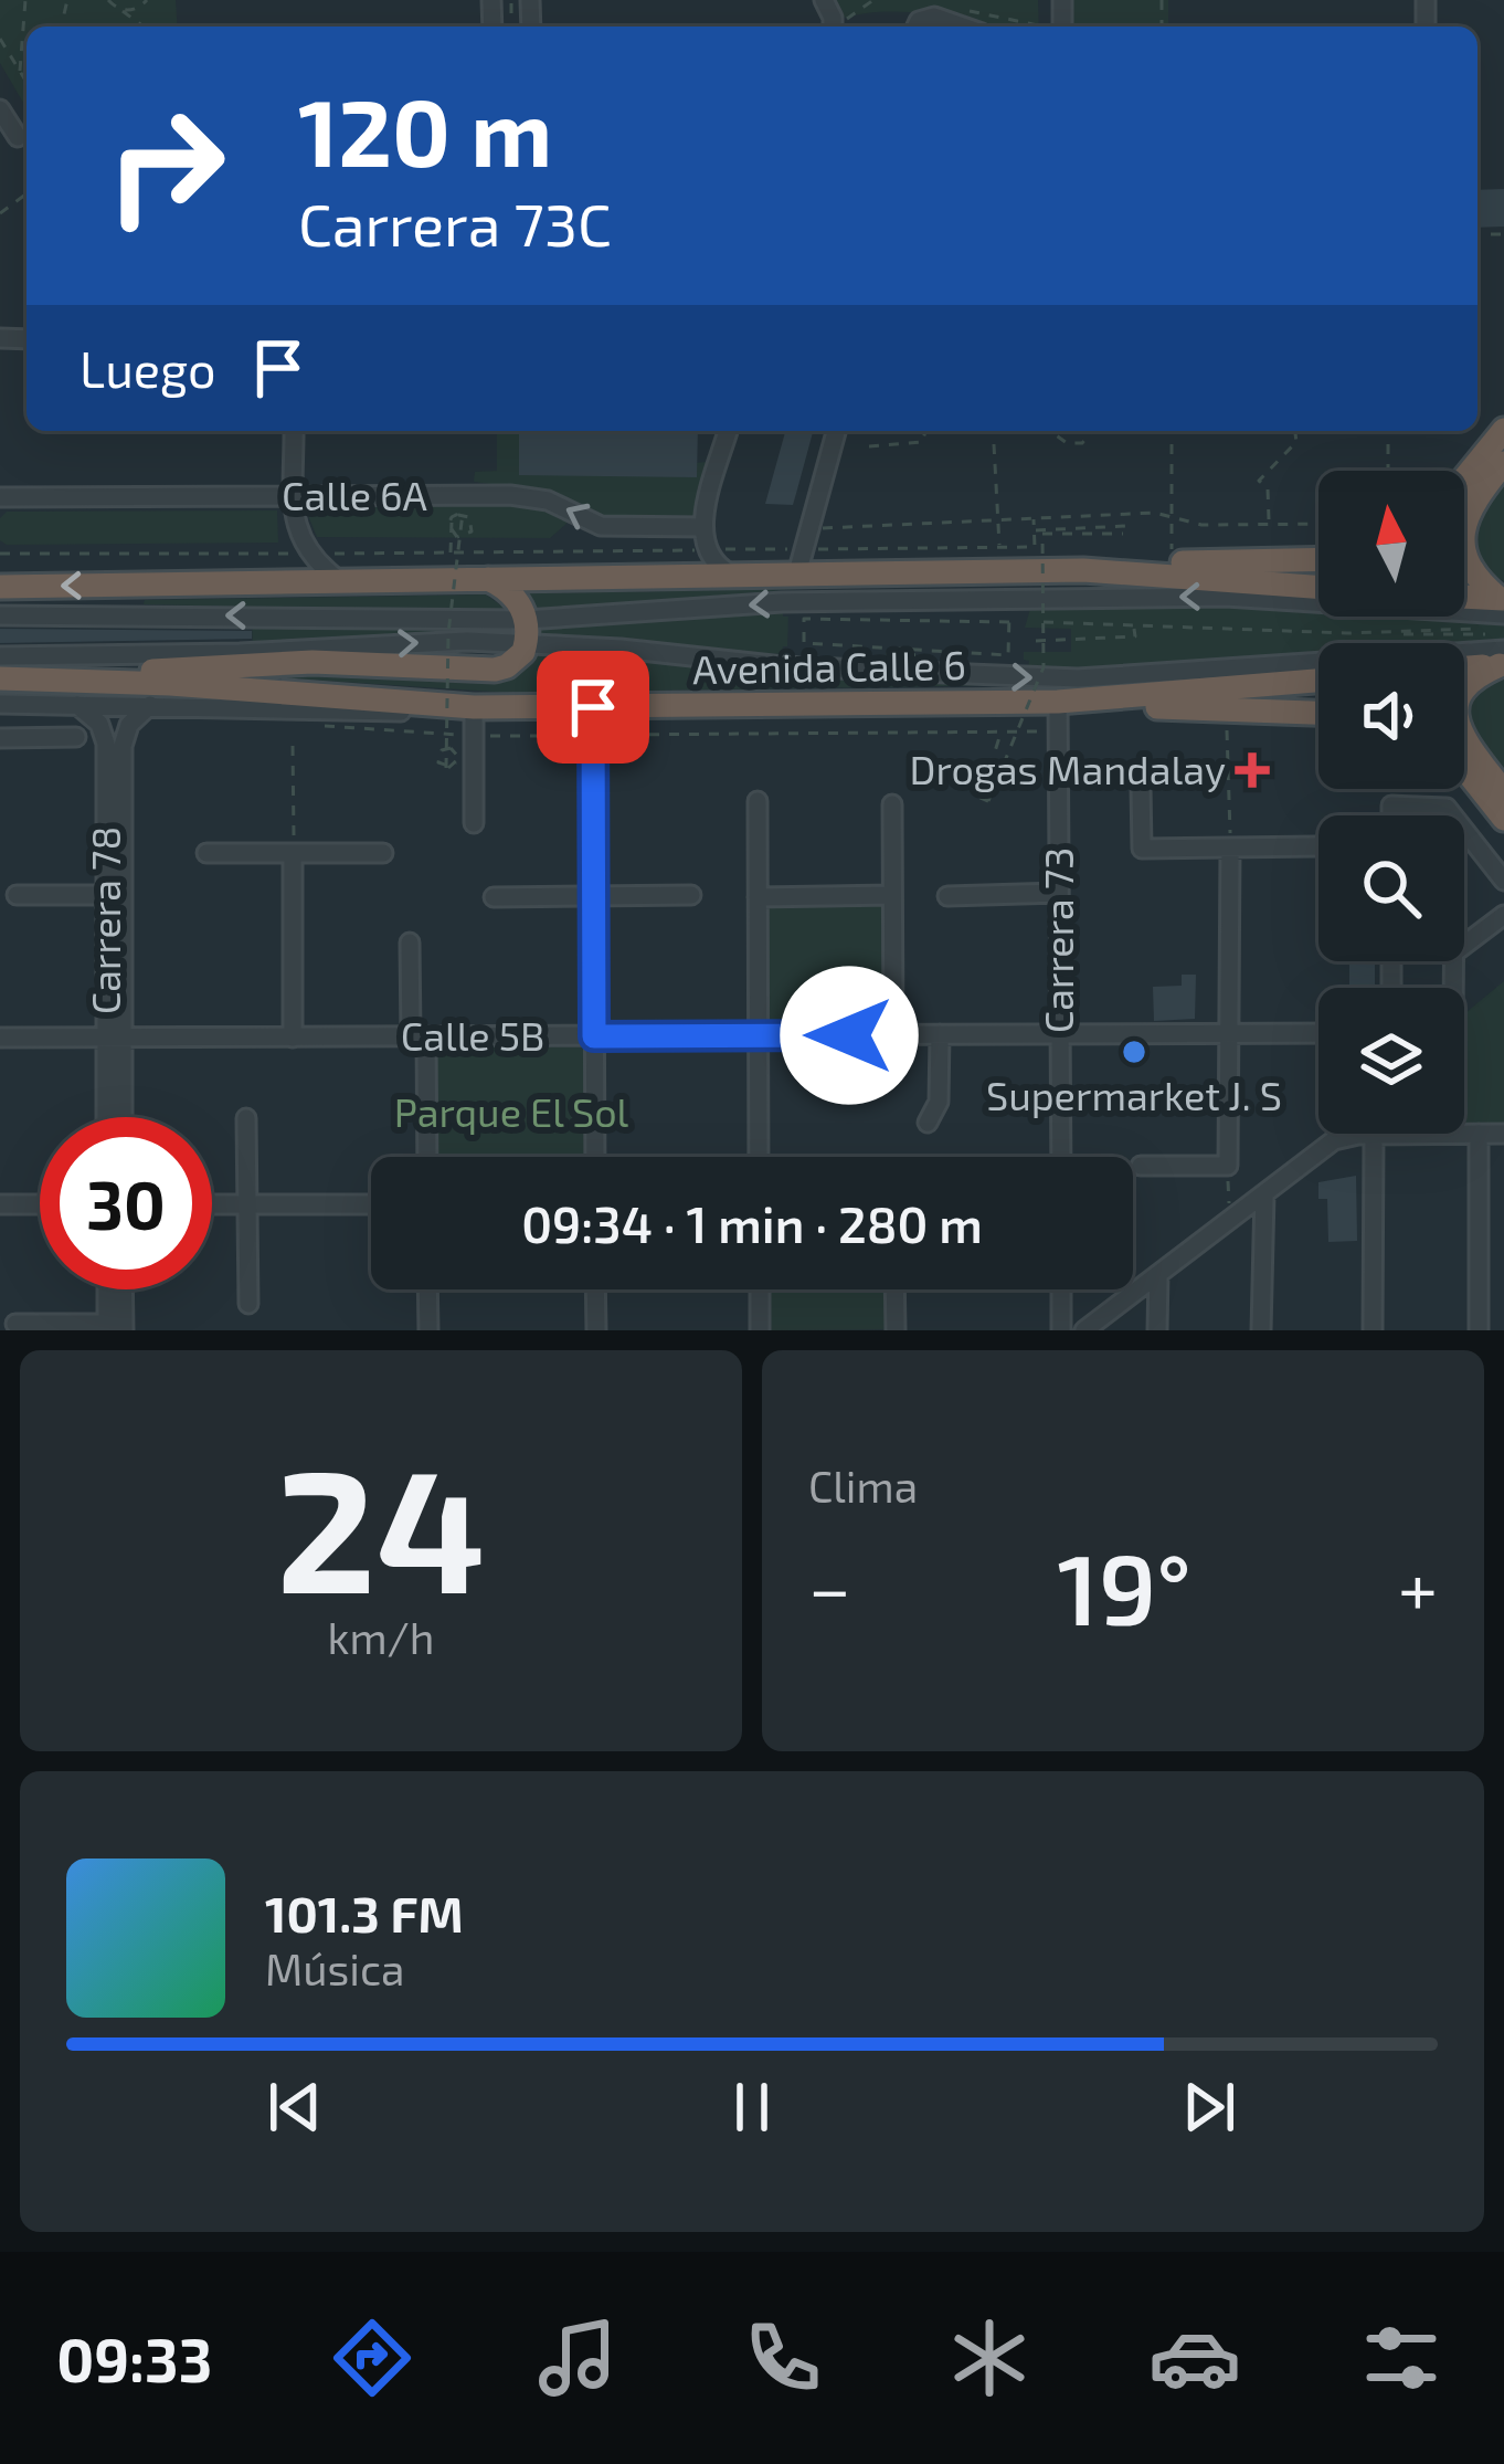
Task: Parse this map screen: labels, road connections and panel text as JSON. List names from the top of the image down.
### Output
{
  "streets": {
    "highway": ["Avenida Calle 6"],
    "street": [
      "Calle 6A",
      "Carrera 78",
      "Carrera 73",
      "Calle 5B"
    ]
  },
  "crossings": [
    ["Avenida Calle 6", "Carrera 73"],
    ["Carrera 78", "Calle 5B"],
    ["Carrera 73", "Calle 5B"]
  ],
  "parks": ["Parque El Sol"],
  "places": {
    "health": ["Drogas Mandalay"],
    "other": ["Supermarket J. S"]
  },
  "north": "top",
  "page": {
    "turn": ["120 m", "Carrera 73C"],
    "then": "Luego",
    "limit": "30",
    "trip": "09:34 · 1 min · 280 m",
    "tile": [
      ["24", "km/h"],
      "Clima"
    ],
    "heat": ["−", "19°", "+"],
    "song": ["101.3 FM", "Música"],
    "tabs": "09:33"
  }
}
